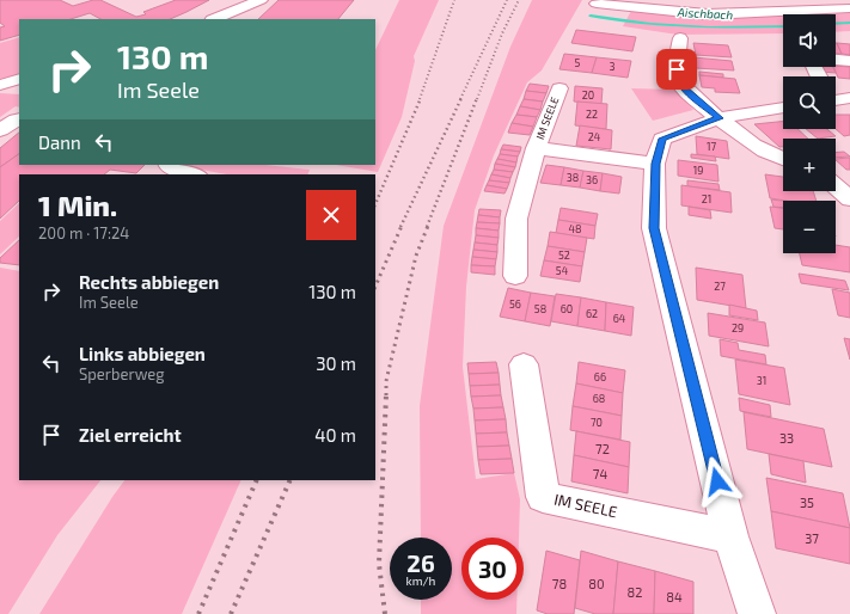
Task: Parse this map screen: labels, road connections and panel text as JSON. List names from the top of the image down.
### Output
{
  "streets": {
    "street": ["IM SEELE"]
  },
  "water": ["Aischbach"],
  "house_numbers": [
    "5",
    "3",
    "20",
    "22",
    "24",
    "17",
    "19",
    "38",
    "36",
    "21",
    "48",
    "52",
    "54",
    "27",
    "56",
    "58",
    "60",
    "62",
    "64",
    "29",
    "66",
    "31",
    "68",
    "70",
    "33",
    "72",
    "74",
    "35",
    "37",
    "78",
    "80",
    "82",
    "84"
  ],
  "page": {
    "map_buttons": ["+", "−"],
    "turn": ["130 m", "Im Seele"],
    "then": "Dann",
    "heading": ["1 Min.", "200 m · 17:24"],
    "list": [
      {
        "name": "Rechts abbiegen",
        "note": "Im Seele",
        "value": "130 m"
      },
      {
        "name": "Links abbiegen",
        "note": "Sperberweg",
        "value": "30 m"
      },
      {
        "name": "Ziel erreicht",
        "value": "40 m"
      }
    ],
    "speed": "26 km/h",
    "limit": "30"
  }
}
